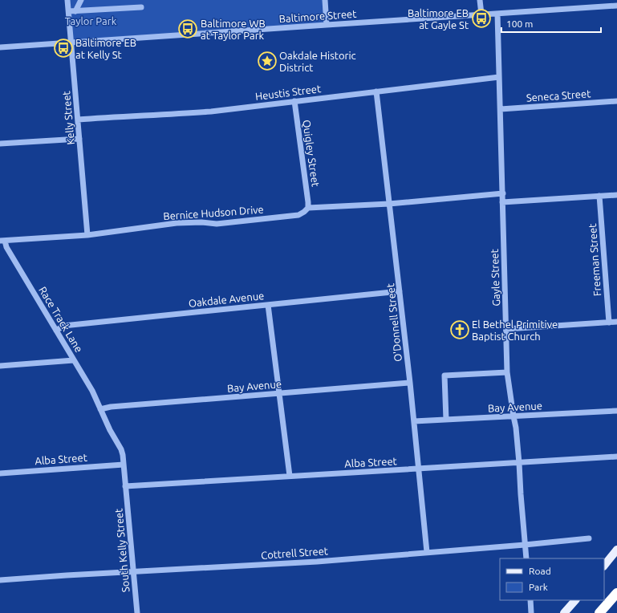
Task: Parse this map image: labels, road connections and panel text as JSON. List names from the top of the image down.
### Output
{
  "streets": {
    "street": [
      "Baltimore Street",
      "Heustis Street",
      "Seneca Street",
      "Kelly Street",
      "Quigley Street",
      "Bernice Hudson Drive",
      "Freeman Street",
      "Gayle Street",
      "Oakdale Avenue",
      "Race Track Lane",
      "O'Donnell Street",
      "Bay Avenue",
      "Alba Street",
      "South Kelly Street",
      "Cottrell Street"
    ]
  },
  "crossings": [
    ["Baltimore Street", "Kelly Street"],
    ["Baltimore Street", "Gayle Street"],
    ["Heustis Street", "Kelly Street"],
    ["Heustis Street", "Quigley Street"],
    ["Heustis Street", "Gayle Street"],
    ["Heustis Street", "O'Donnell Street"],
    ["Seneca Street", "Gayle Street"],
    ["Kelly Street", "Bernice Hudson Drive"],
    ["Quigley Street", "Bernice Hudson Drive"],
    ["Bernice Hudson Drive", "Gayle Street"],
    ["Bernice Hudson Drive", "Race Track Lane"],
    ["Bernice Hudson Drive", "O'Donnell Street"],
    ["Gayle Street", "Bay Avenue"],
    ["Gayle Street", "Alba Street"],
    ["Gayle Street", "Cottrell Street"],
    ["Oakdale Avenue", "Race Track Lane"],
    ["Oakdale Avenue", "O'Donnell Street"],
    ["Race Track Lane", "Bay Avenue"],
    ["O'Donnell Street", "Bay Avenue"],
    ["O'Donnell Street", "Alba Street"],
    ["O'Donnell Street", "Cottrell Street"],
    ["Alba Street", "South Kelly Street"],
    ["South Kelly Street", "Cottrell Street"]
  ],
  "parks": ["Taylor Park"],
  "places": {
    "bus stop": ["Baltimore EB at Gayle St", "Baltimore WB at Taylor Park", "Baltimore EB at Kelly St"],
    "place": ["Oakdale Historic District"],
    "church": ["El Bethel Primitive Baptist Church"]
  },
  "legend": ["Road", "Park"],
  "scale_bar": "100 m"
}
